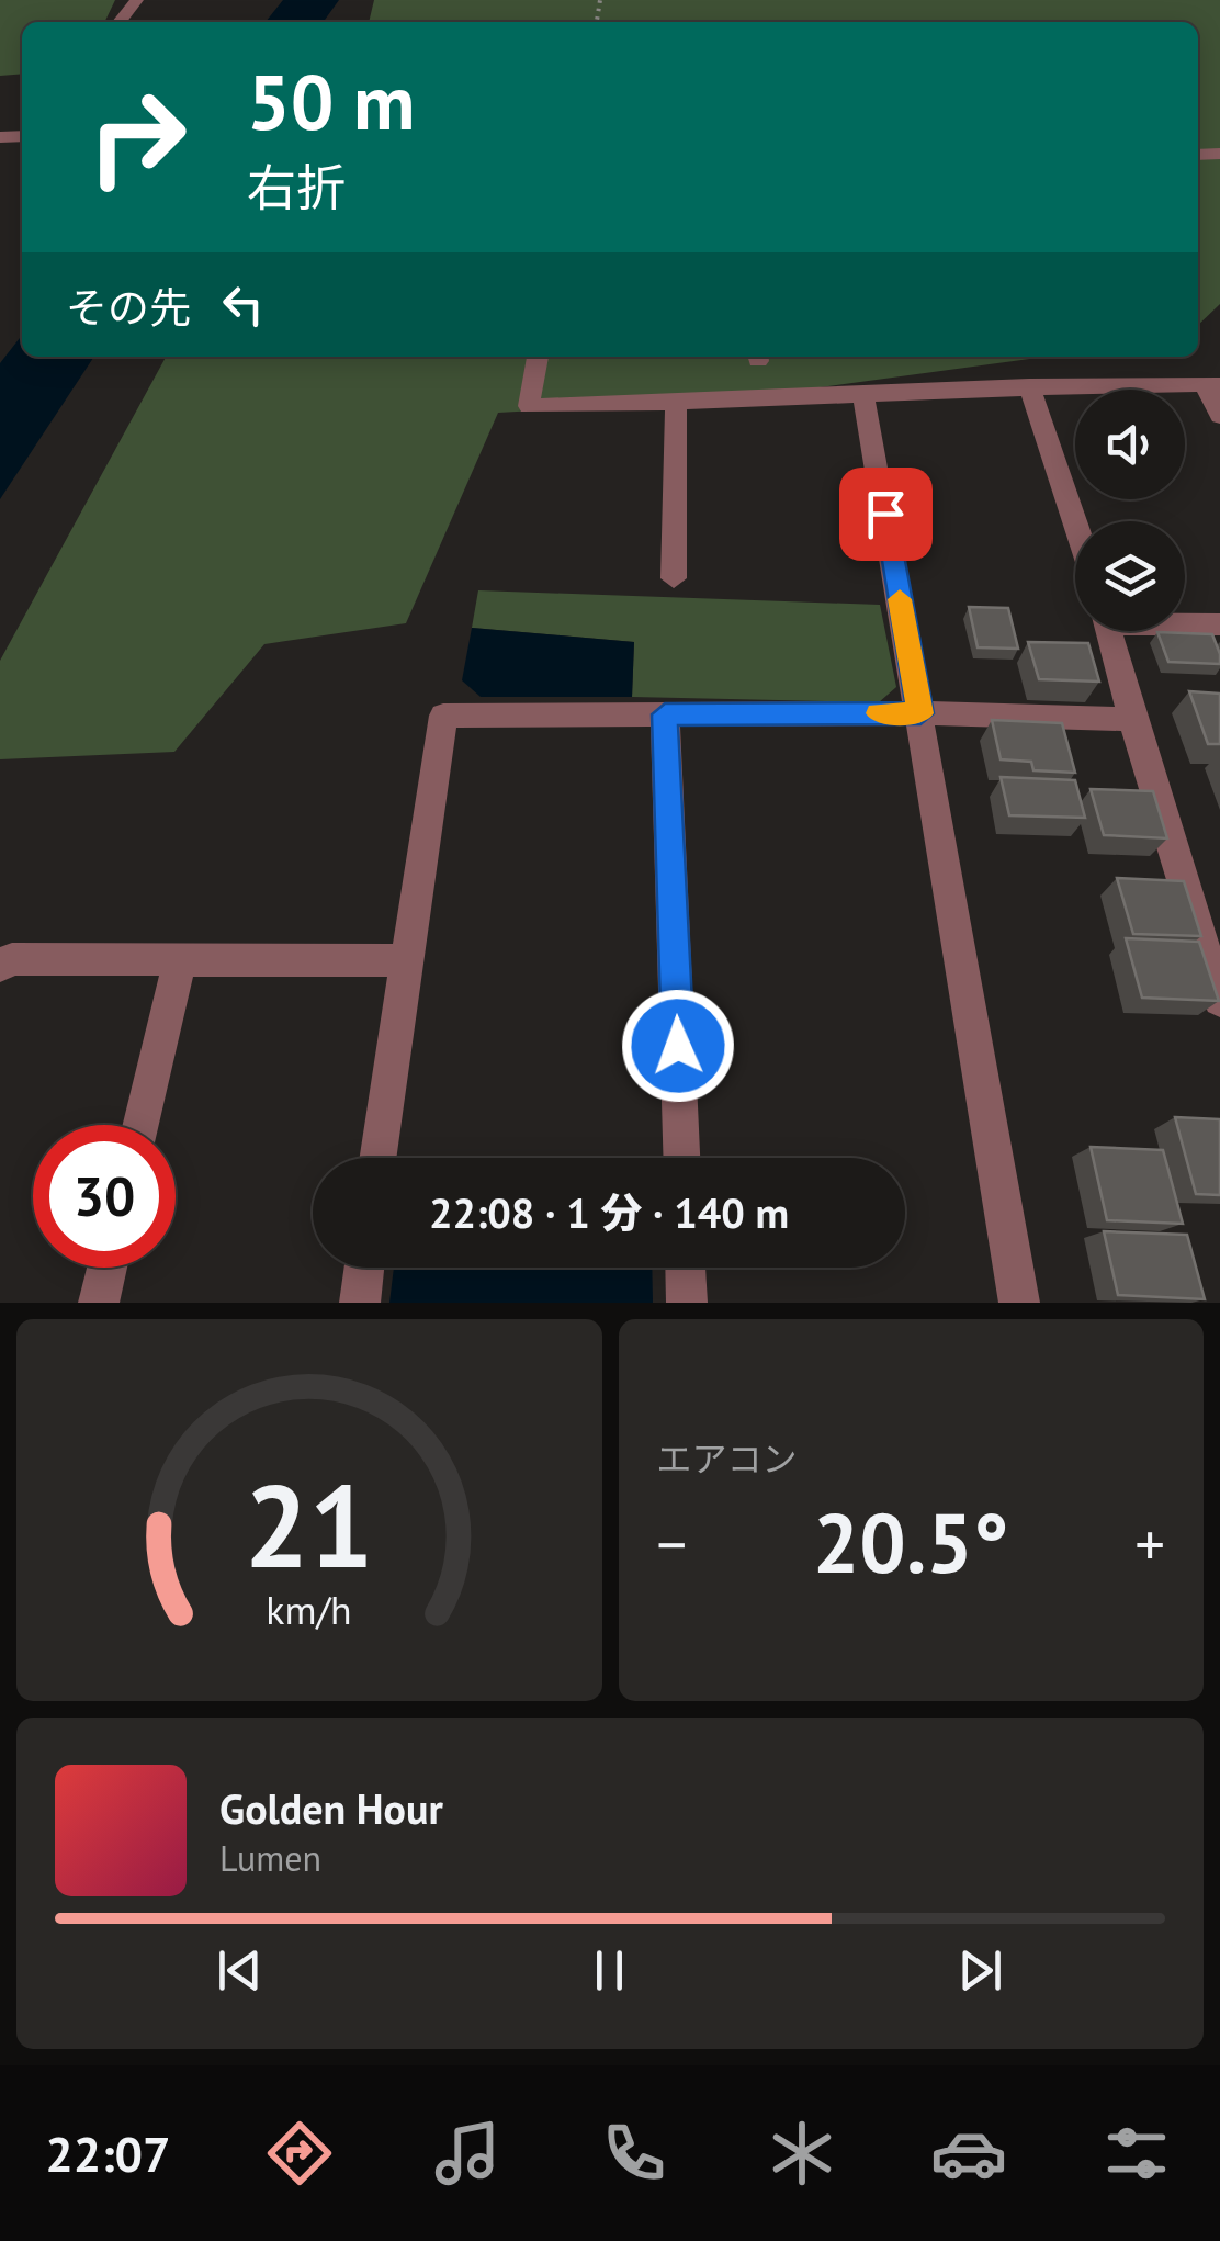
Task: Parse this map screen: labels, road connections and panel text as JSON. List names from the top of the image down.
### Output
{
  "page": {
    "turn": ["50 m", "右折"],
    "then": "その先",
    "limit": "30",
    "trip": "22:08 · 1 分 · 140 m",
    "tile": "エアコン",
    "heat": ["−", "20.5°", "+"],
    "song": ["Golden Hour", "Lumen"],
    "tabs": "22:07",
    "gauge": ["21", "km/h"]
  }
}
